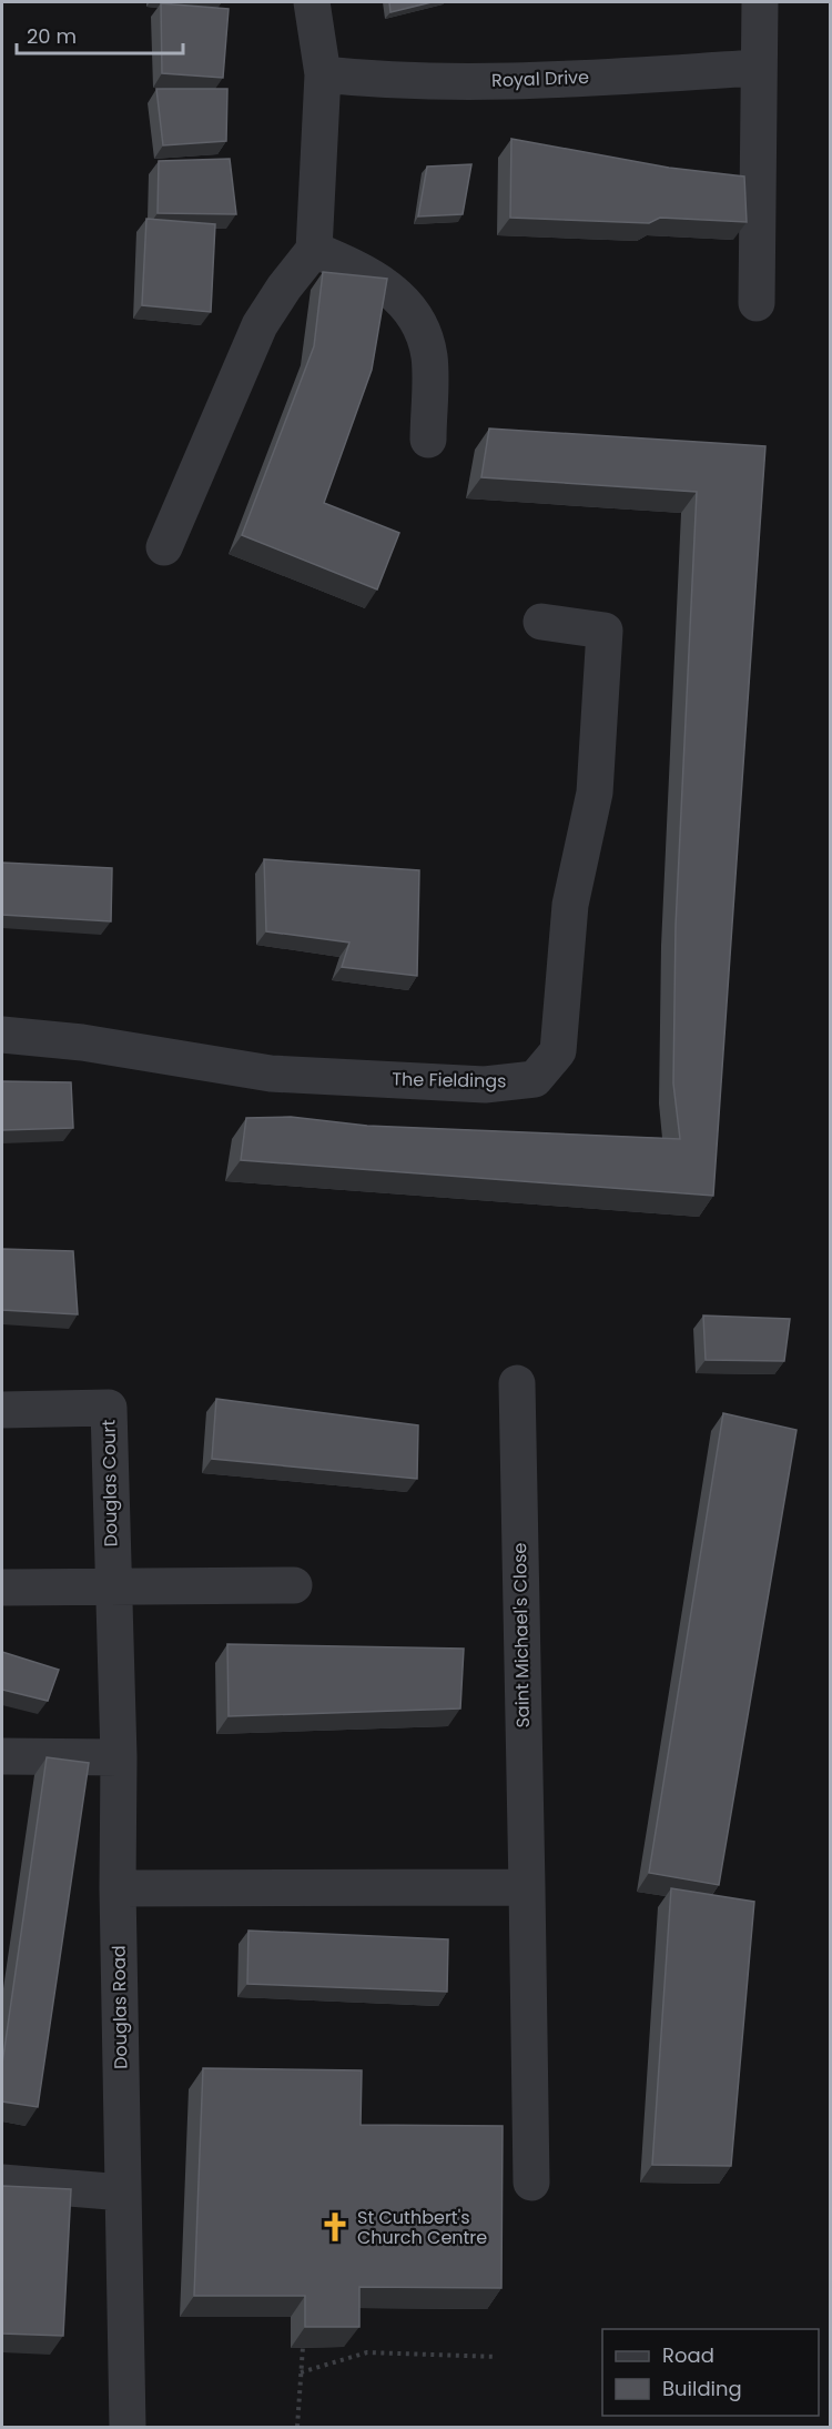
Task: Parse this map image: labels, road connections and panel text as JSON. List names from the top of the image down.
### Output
{
  "streets": {
    "street": [
      "Royal Drive",
      "The Fieldings",
      "Douglas Court",
      "Saint Michael's Close",
      "Douglas Road"
    ]
  },
  "crossings": [
    ["Douglas Court", "Douglas Road"]
  ],
  "places": {
    "church": ["St Cuthbert's Church Centre"]
  },
  "legend": ["Road", "Building"],
  "scale_bar": "20 m"
}
